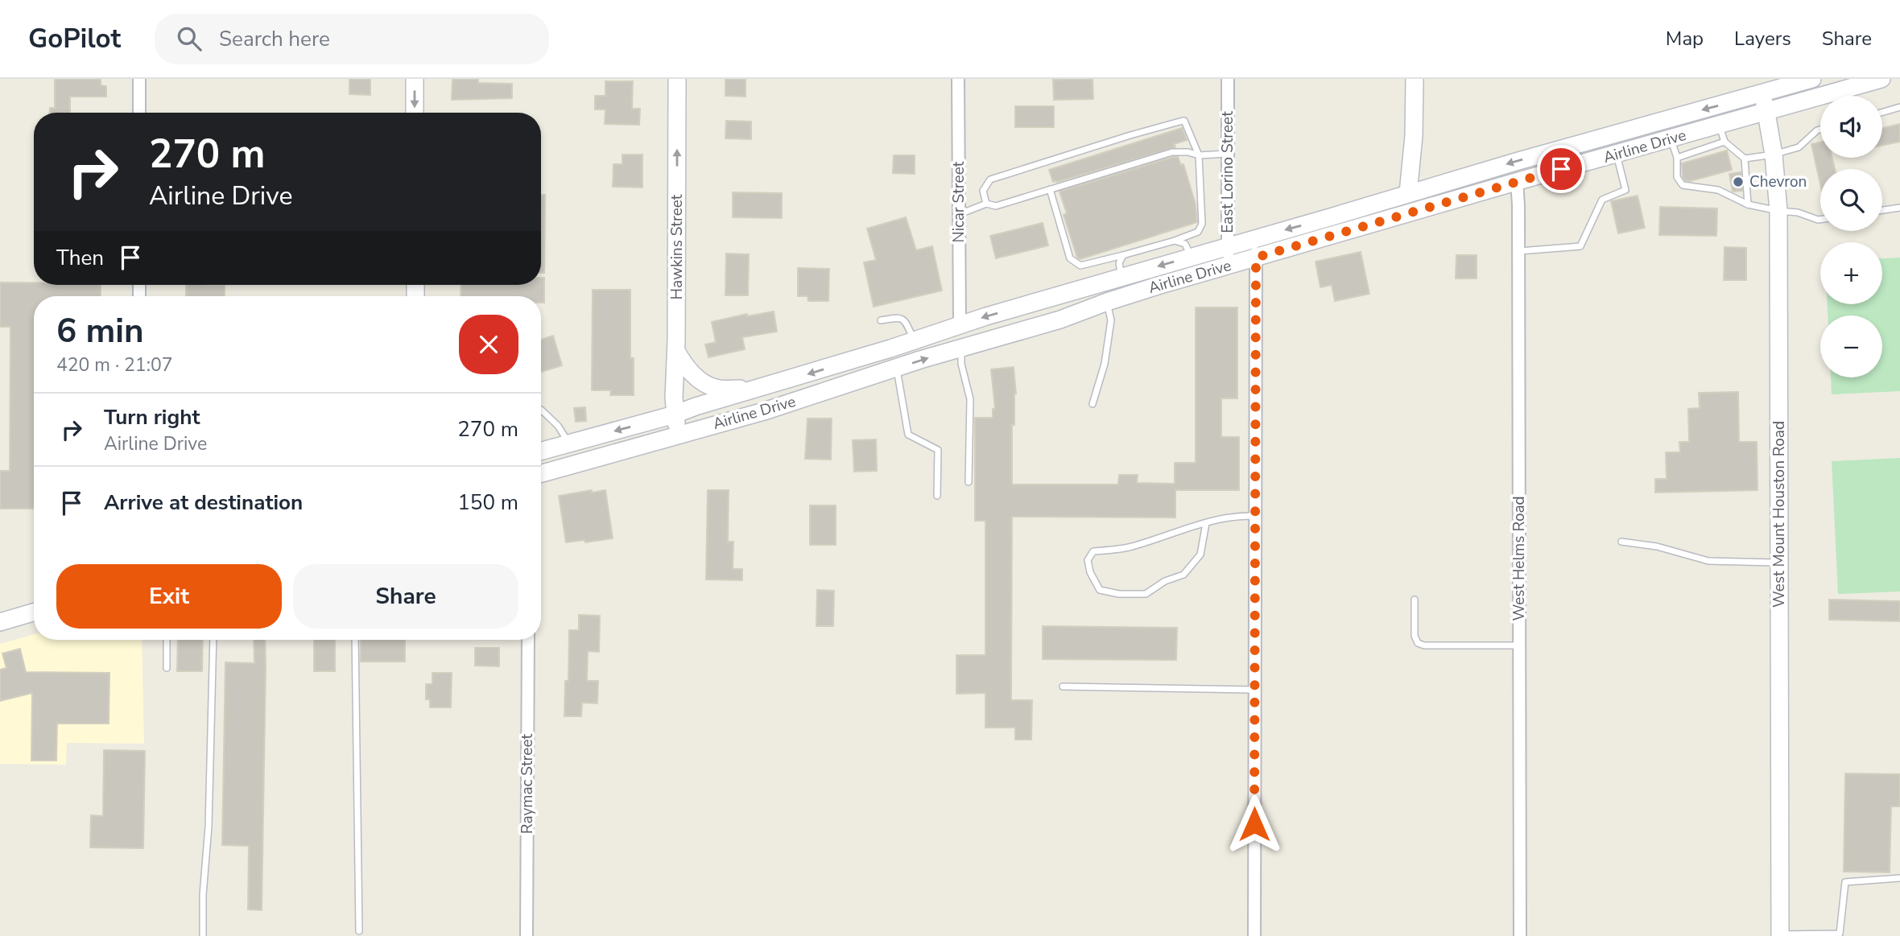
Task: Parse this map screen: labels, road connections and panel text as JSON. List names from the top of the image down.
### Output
{
  "streets": {
    "main road": ["Airline Drive", "Hawkins Street", "West Mount Houston Road"],
    "street": [
      "East Lorino Street",
      "Nicar Street",
      "West Helms Road",
      "Raymac Street"
    ]
  },
  "crossings": [
    ["Airline Drive", "East Lorino Street"],
    ["Airline Drive", "Nicar Street"],
    ["Airline Drive", "Hawkins Street"],
    ["Airline Drive", "West Mount Houston Road"],
    ["Airline Drive", "West Helms Road"]
  ],
  "one_way": ["Hawkins Street"],
  "places": ["Chevron"],
  "page": {
    "header": "GoPilot",
    "search": "Search here",
    "nav": ["Map", "Layers", "Share"],
    "map_buttons": ["+", "−"],
    "turn": ["270 m", "Airline Drive"],
    "then": "Then",
    "heading": ["6 min", "420 m · 21:07"],
    "list": [
      {
        "name": "Turn right",
        "note": "Airline Drive",
        "value": "270 m"
      },
      {
        "name": "Arrive at destination",
        "value": "150 m"
      }
    ],
    "buttons": ["Exit", "Share"]
  }
}
